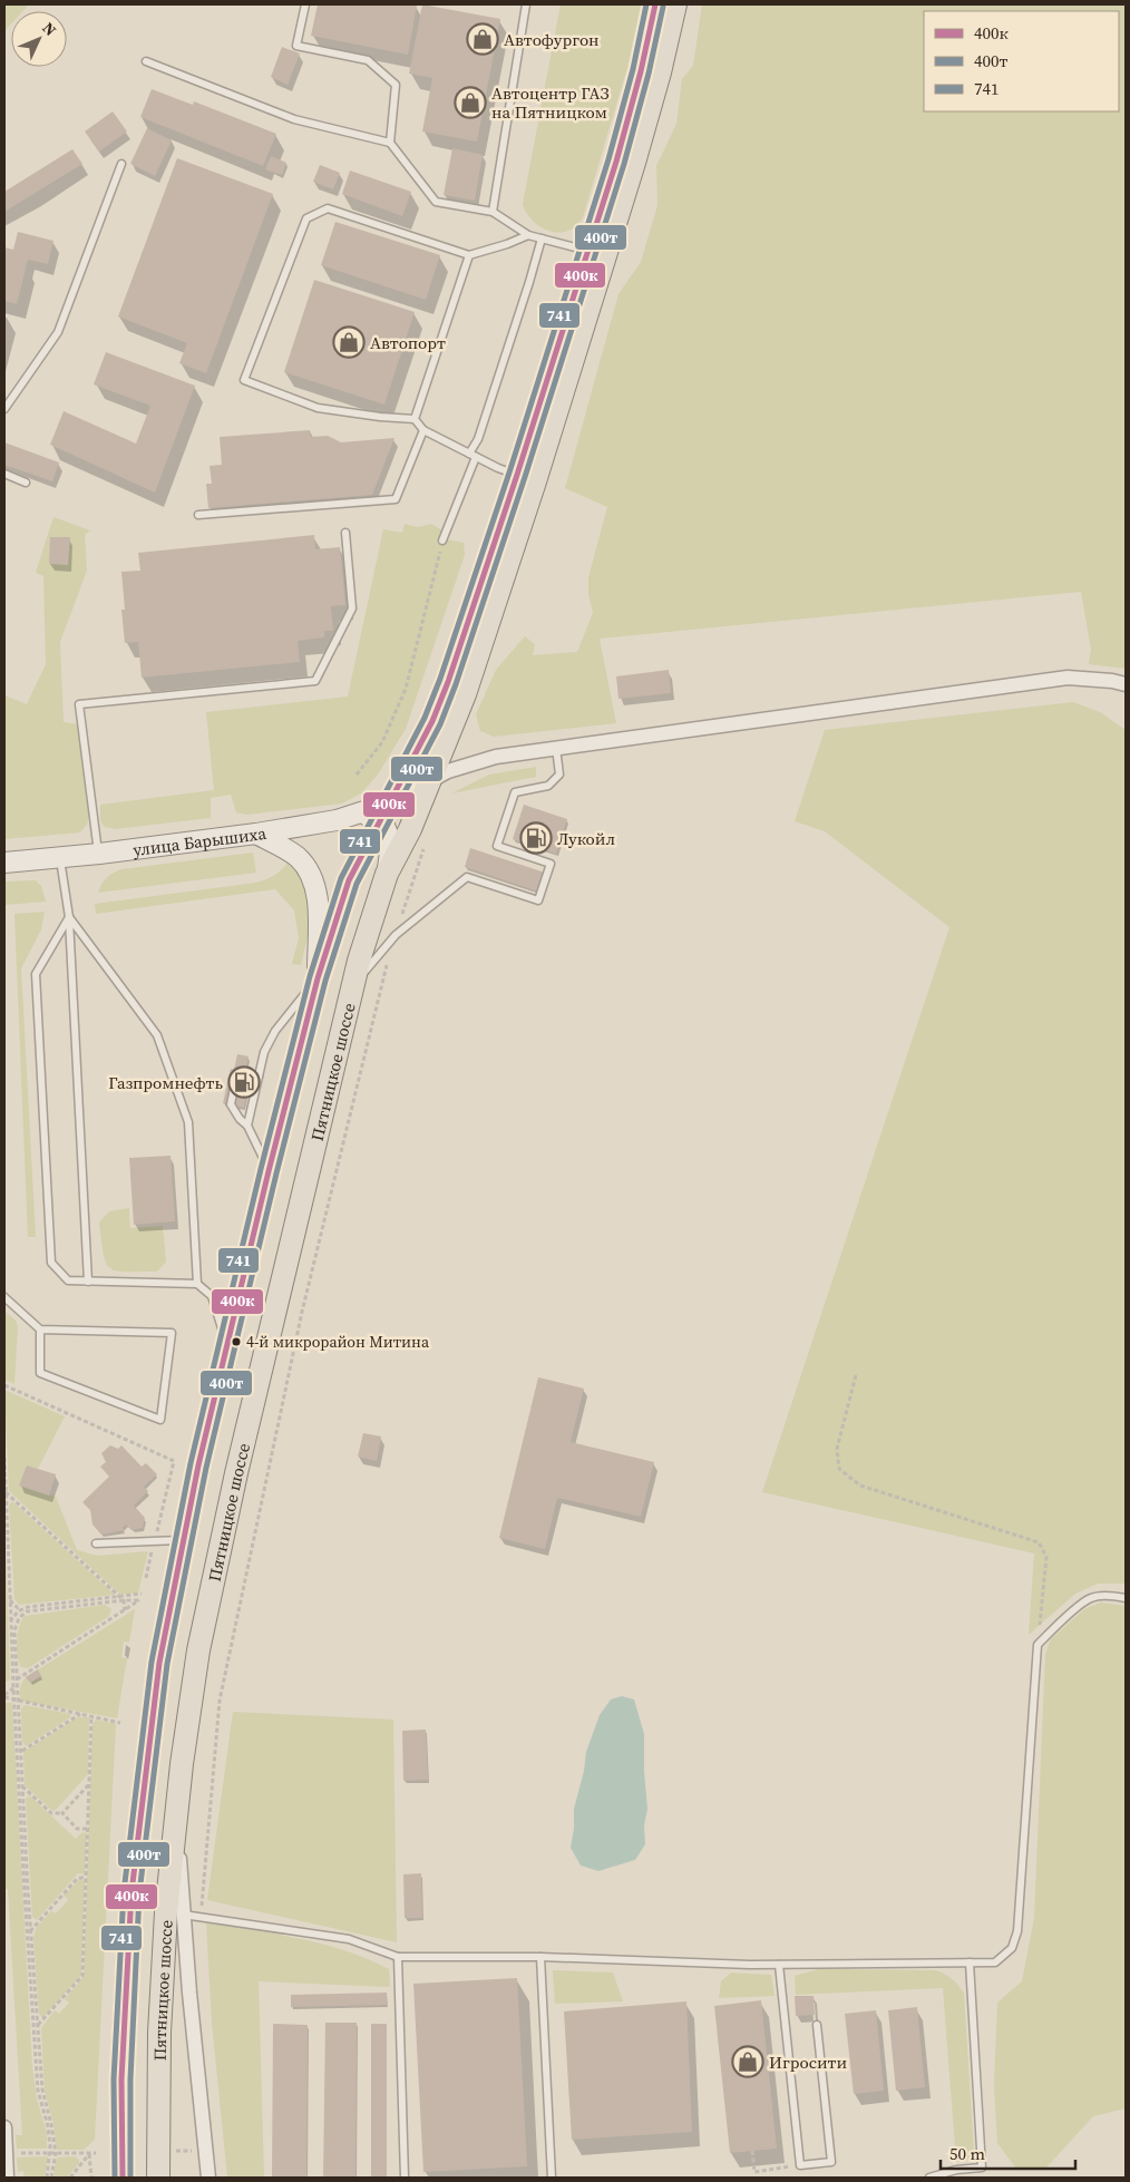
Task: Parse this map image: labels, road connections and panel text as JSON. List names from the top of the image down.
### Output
{
  "streets": {
    "main road": ["улица Барышиха", "Пятницкое шоссе"]
  },
  "crossings": [
    ["улица Барышиха", "Пятницкое шоссе"]
  ],
  "places": {
    "shop": [
      "Автофургон",
      "Автоцентр ГАЗ на Пятницком",
      "Автопорт",
      "Игросити"
    ],
    "fuel station": ["Лукойл", "Газпромнефть"],
    "other": ["4-й микрорайон Митина"]
  },
  "lines": ["transit line 400к", "transit line 741", "transit line 400т"],
  "legend": ["400к", "400т", "741"],
  "scale_bar": "50 m",
  "north": "top right"
}
